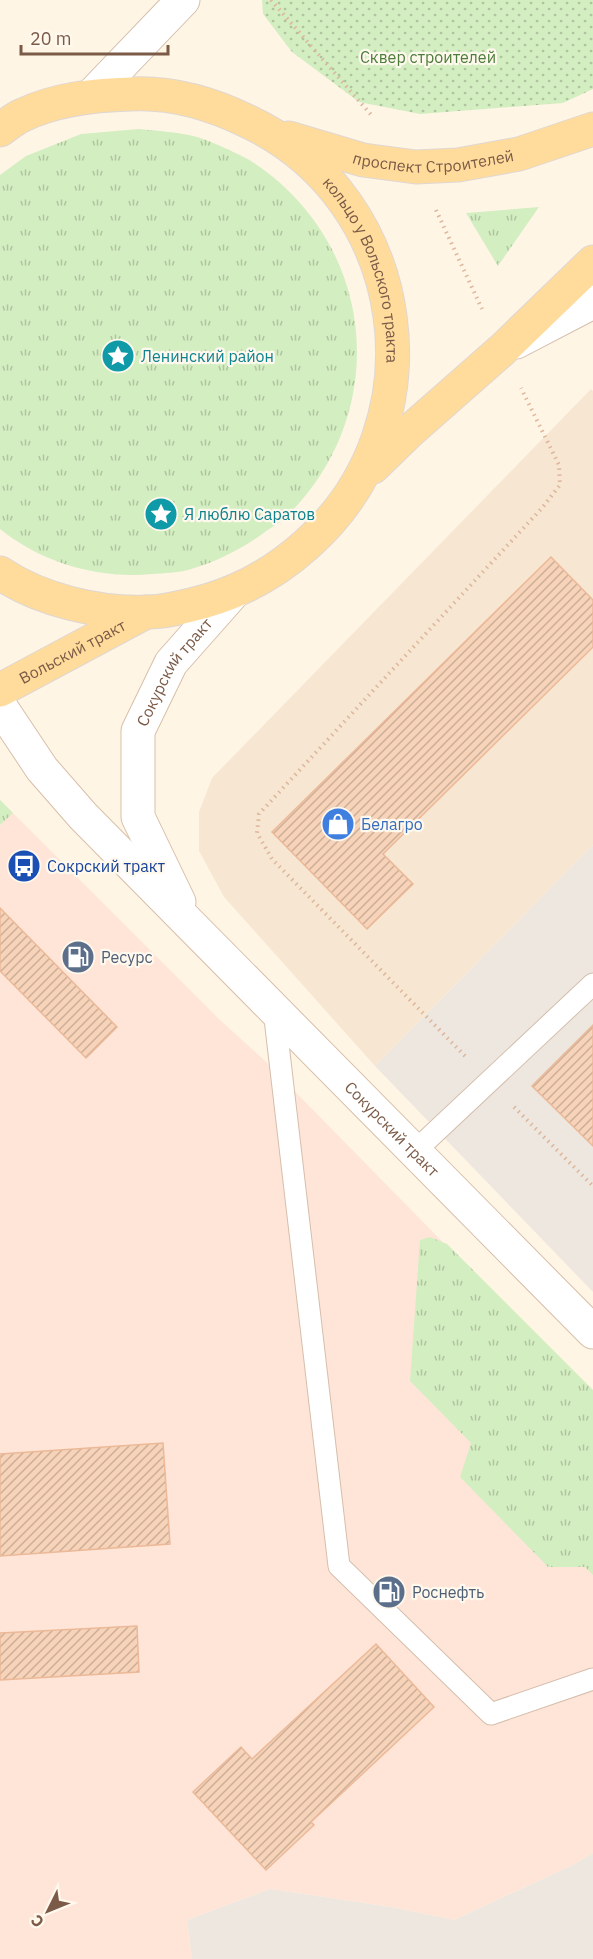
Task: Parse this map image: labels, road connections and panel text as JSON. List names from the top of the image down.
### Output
{
  "streets": {
    "main road": ["проспект Строителей", "кольцо у Вольского тракта", "Вольский тракт"],
    "street": ["Сокурский тракт"]
  },
  "crossings": [
    ["проспект Строителей", "кольцо у Вольского тракта"],
    ["кольцо у Вольского тракта", "Вольский тракт"],
    ["кольцо у Вольского тракта", "Сокурский тракт"]
  ],
  "parks": ["Cквер cтроителей"],
  "places": {
    "place": ["Ленинский район", "Я люблю Саратов"],
    "shop": ["Белагро"],
    "bus stop": ["Сокрский тракт"],
    "fuel station": ["Ресурс", "Роснефть"]
  },
  "scale_bar": "20 m",
  "north": "bottom left"
}
